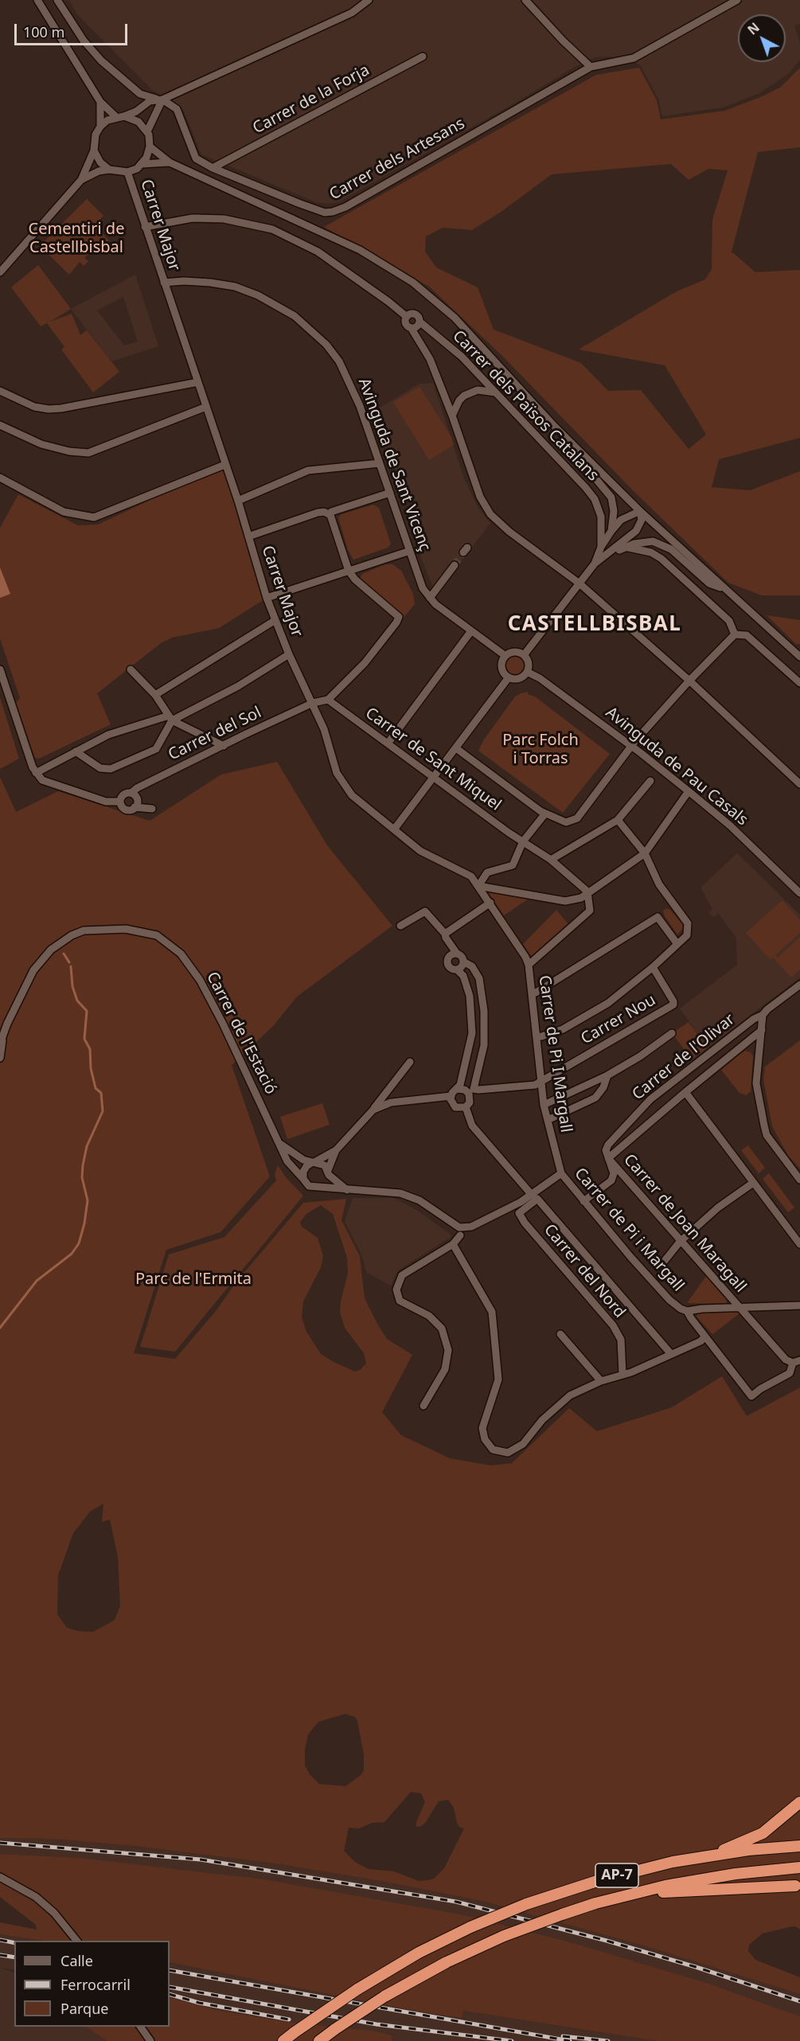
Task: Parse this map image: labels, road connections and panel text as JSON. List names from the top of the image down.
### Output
{
  "streets": {
    "highway": ["AP-7"],
    "street": [
      "Carrer de la Forja",
      "Carrer dels Artesans",
      "Carrer Major",
      "Carrer dels Països Catalans",
      "Avinguda de Sant Vicenç",
      "Carrer del Sol",
      "Carrer de Sant Miquel",
      "Avinguda de Pau Casals",
      "Carrer Nou",
      "Carrer de l'Estació",
      "Carrer de Pi I Margall",
      "Carrer de l'Olivar",
      "Carrer de Joan Maragall",
      "Carrer de Pi i Margall",
      "Carrer del Nord"
    ]
  },
  "crossings": [
    ["Carrer de la Forja", "Carrer dels Artesans"],
    ["Carrer Major", "Avinguda de Sant Vicenç"],
    ["Carrer Major", "Carrer del Sol"],
    ["Carrer Major", "Carrer de Pi I Margall"],
    ["Avinguda de Sant Vicenç", "Avinguda de Pau Casals"],
    ["Carrer del Sol", "Carrer de Sant Miquel"],
    ["Carrer Nou", "Carrer de Pi I Margall"],
    ["Carrer de Pi I Margall", "Carrer de Pi i Margall"],
    ["Carrer de l'Olivar", "Carrer de Joan Maragall"],
    ["Carrer de l'Olivar", "Carrer de Pi i Margall"],
    ["Carrer de Joan Maragall", "Carrer de Pi i Margall"]
  ],
  "districts": ["CASTELLBISBAL"],
  "parks": ["Cementiri de Castellbisbal", "Parc Folch i Torras", "Parc de l'Ermita"],
  "legend": ["Calle", "Ferrocarril", "Parque"],
  "scale_bar": "100 m",
  "north": "top left"
}
